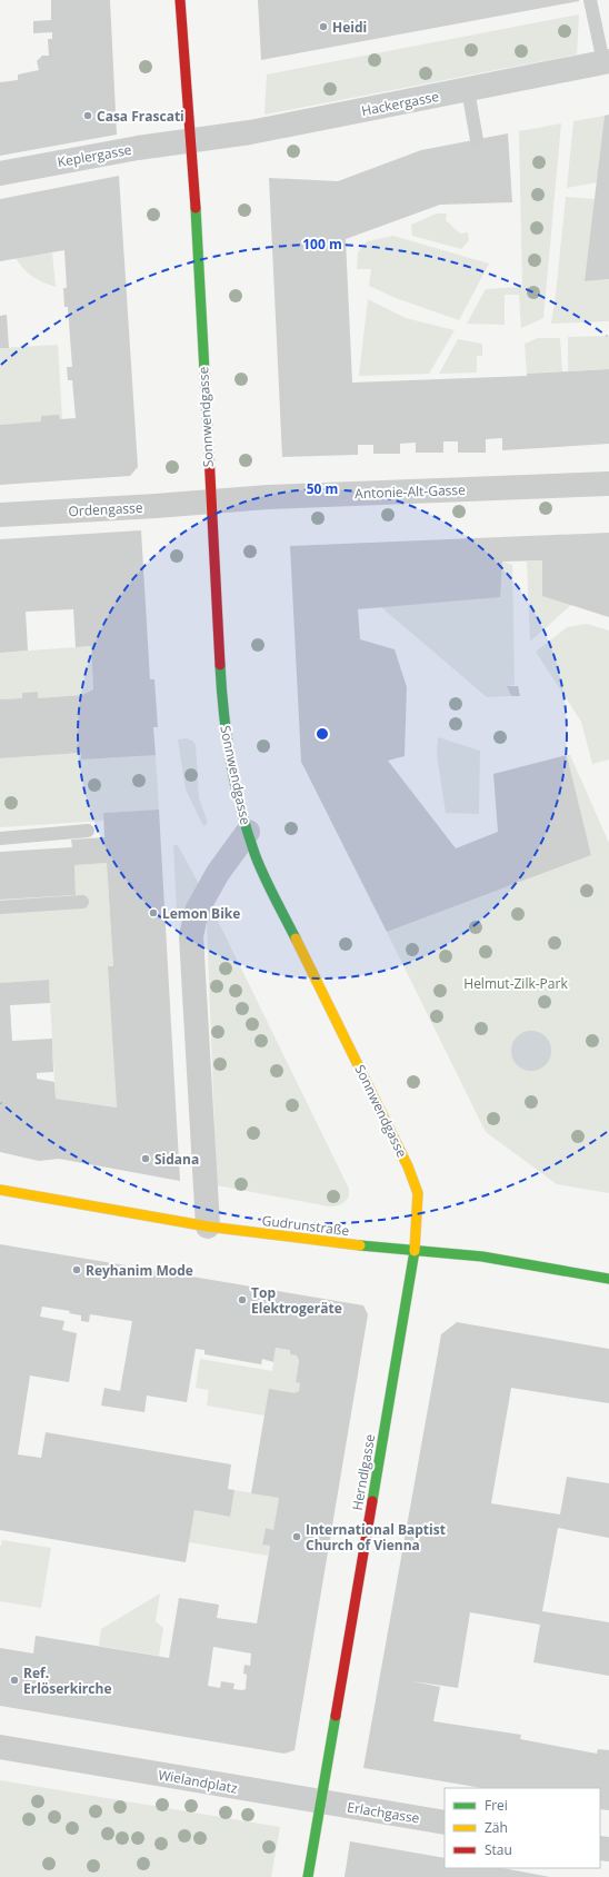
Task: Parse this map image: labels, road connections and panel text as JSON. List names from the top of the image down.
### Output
{
  "streets": {
    "main road": ["Sonnwendgasse", "Gudrunstraße", "Herndlgasse"],
    "street": [
      "Hackergasse",
      "Keplergasse",
      "Antonie-Alt-Gasse",
      "Ordengasse",
      "Wielandplatz",
      "Erlachgasse"
    ]
  },
  "crossings": [
    ["Hackergasse", "Keplergasse"],
    ["Hackergasse", "Sonnwendgasse"],
    ["Keplergasse", "Sonnwendgasse"],
    ["Sonnwendgasse", "Antonie-Alt-Gasse"],
    ["Sonnwendgasse", "Ordengasse"],
    ["Sonnwendgasse", "Gudrunstraße"],
    ["Sonnwendgasse", "Herndlgasse"],
    ["Antonie-Alt-Gasse", "Ordengasse"],
    ["Gudrunstraße", "Herndlgasse"],
    ["Herndlgasse", "Wielandplatz"],
    ["Herndlgasse", "Erlachgasse"],
    ["Wielandplatz", "Erlachgasse"]
  ],
  "parks": ["Helmut-Zilk-Park"],
  "places": [
    "Heidi",
    "Casa Frascati",
    "Lemon Bike",
    "Sidana",
    "Reyhanim Mode",
    "Top Elektrogeräte",
    "International Baptist Church of Vienna",
    "Ref. Erlöserkirche"
  ],
  "legend": ["Frei", "Zäh", "Stau"],
  "rings": ["100 m", "50 m"]
}
